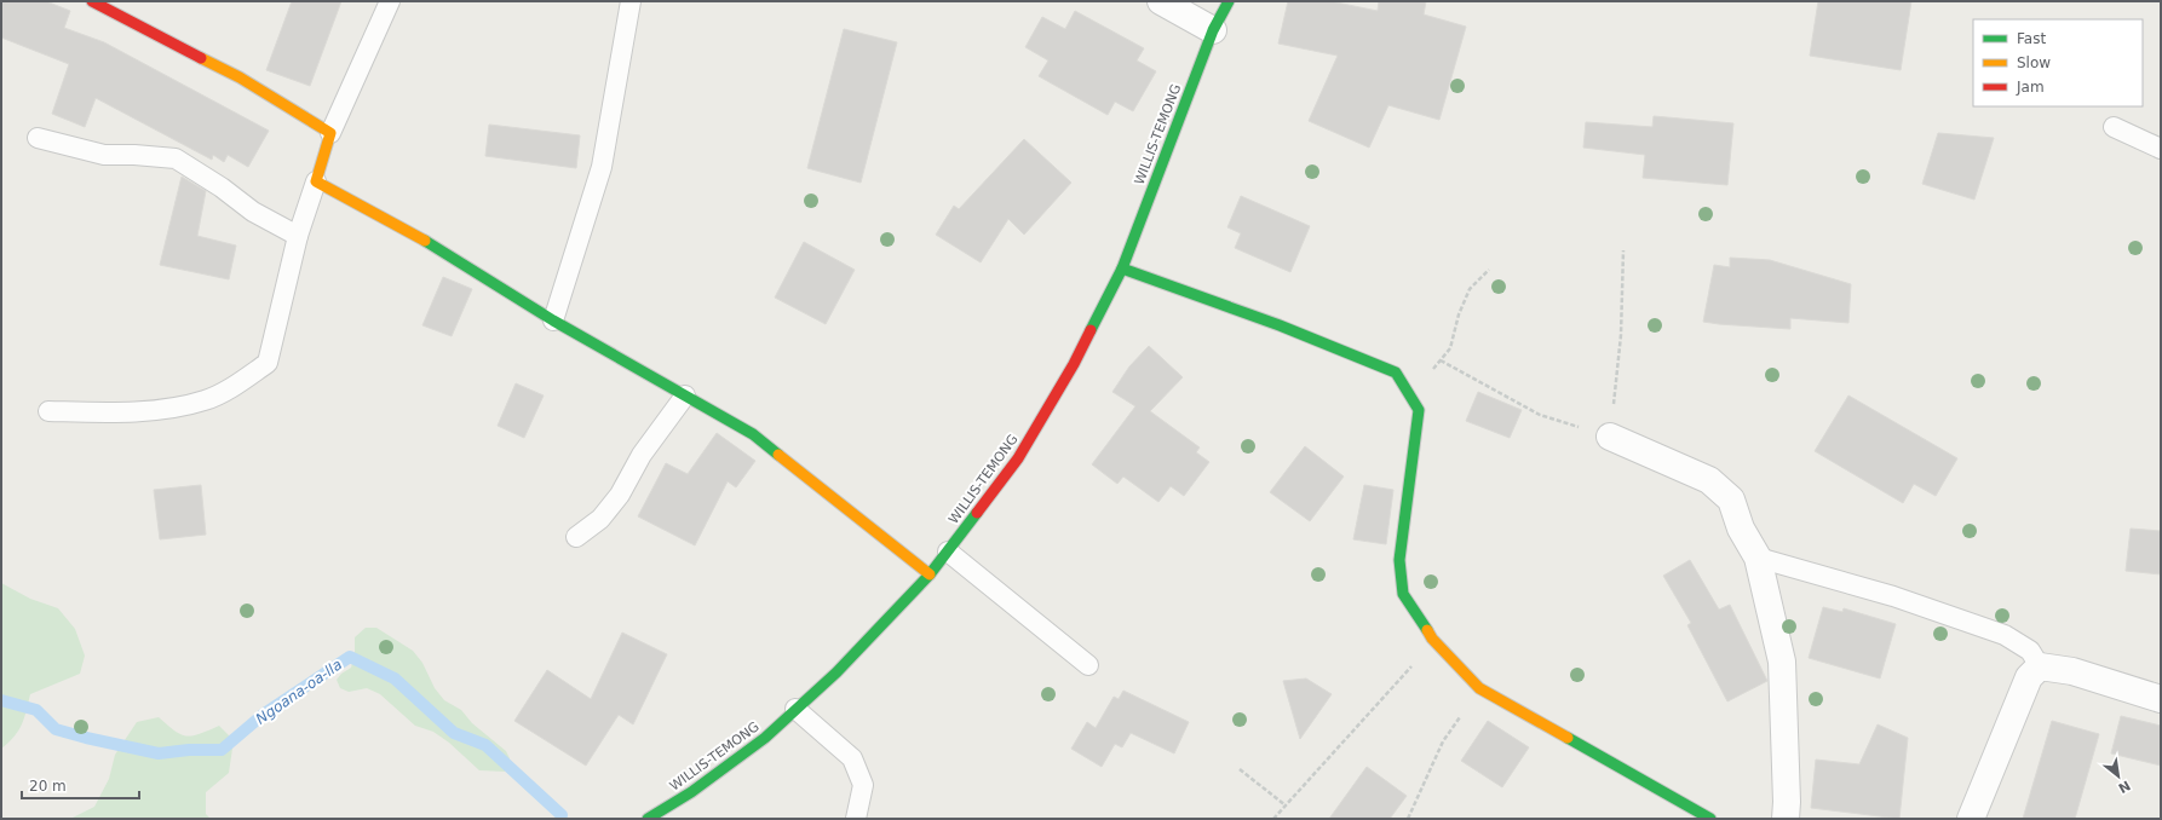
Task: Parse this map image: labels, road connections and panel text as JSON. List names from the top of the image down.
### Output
{
  "streets": {
    "street": ["WILLIS-TEMONG"]
  },
  "water": ["Ngoana-oa-lla"],
  "legend": ["Fast", "Slow", "Jam"],
  "scale_bar": "20 m",
  "north": "bottom right"
}
